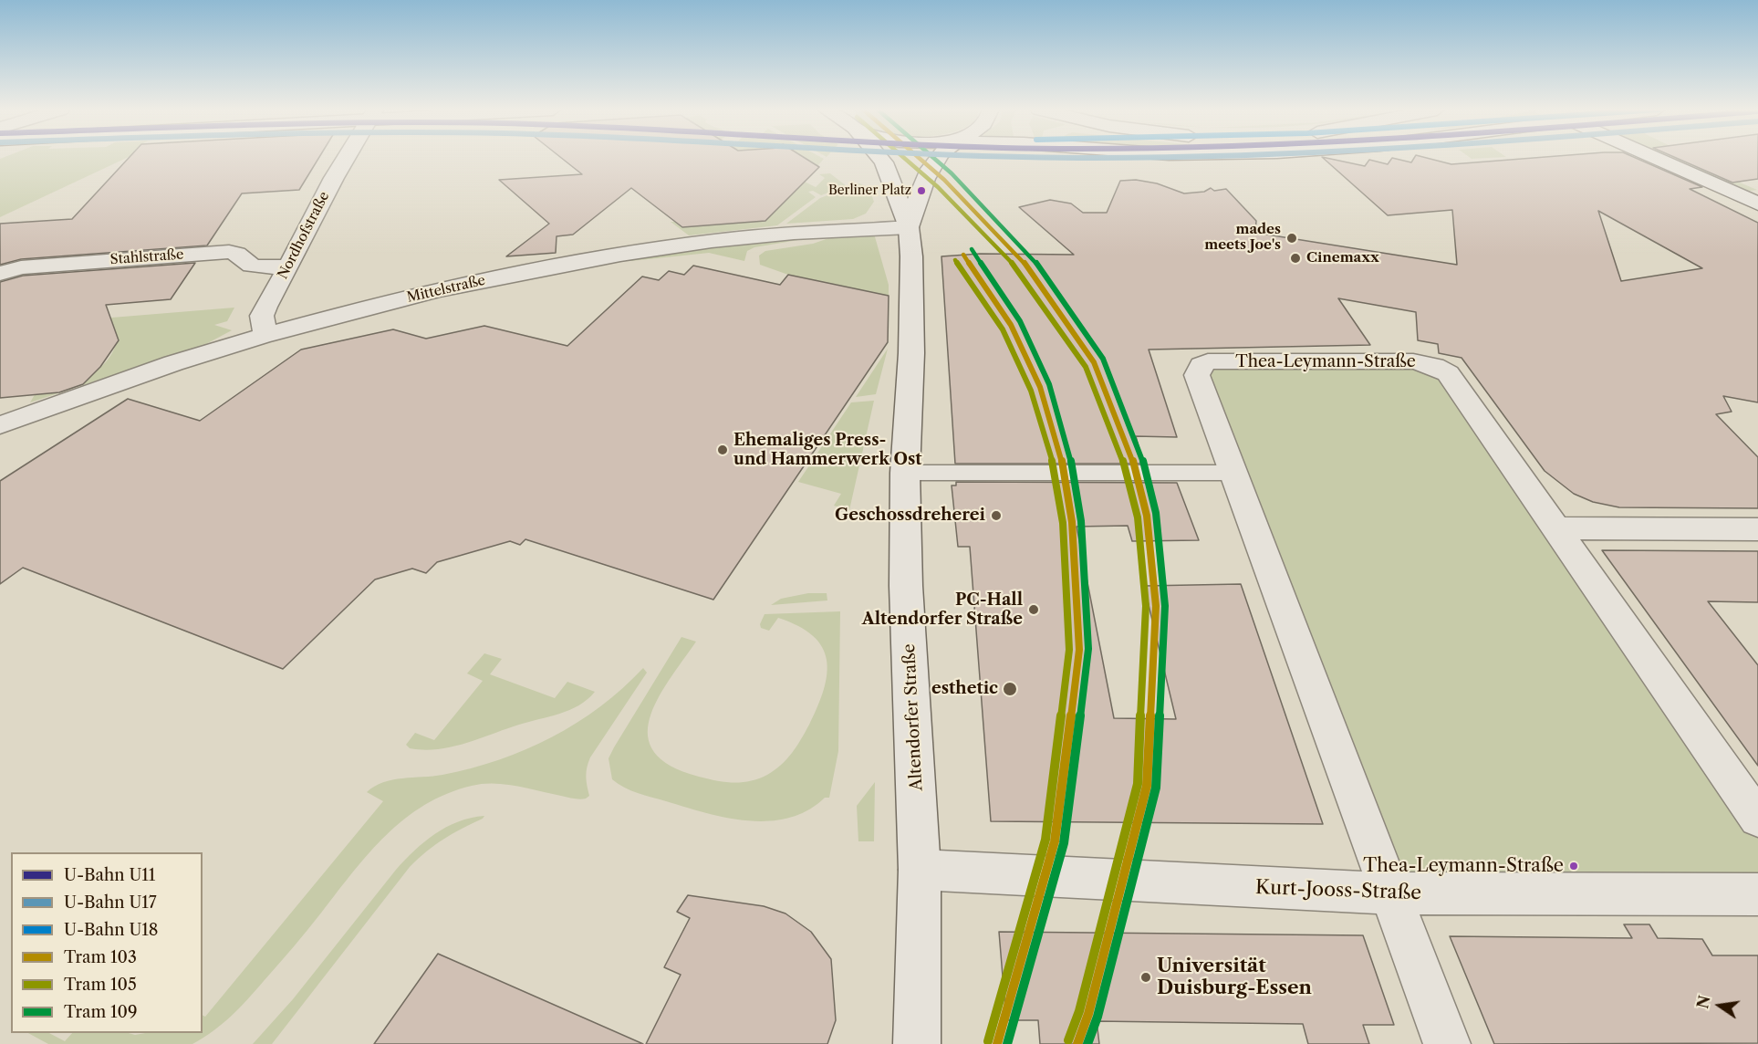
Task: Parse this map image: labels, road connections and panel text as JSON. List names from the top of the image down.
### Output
{
  "streets": {
    "main road": [
      "Nordhofstraße",
      "Stahlstraße",
      "Mittelstraße",
      "Thea-Leymann-Straße",
      "Altendorfer Straße",
      "Kurt-Jooss-Straße"
    ]
  },
  "crossings": [
    ["Nordhofstraße", "Stahlstraße"],
    ["Nordhofstraße", "Mittelstraße"],
    ["Mittelstraße", "Altendorfer Straße"],
    ["Thea-Leymann-Straße", "Kurt-Jooss-Straße"],
    ["Altendorfer Straße", "Kurt-Jooss-Straße"]
  ],
  "places": [
    "Berliner Platz",
    "mades meets Joe's",
    "Cinemaxx",
    "Ehemaliges Press- und Hammerwerk Ost",
    "Geschossdreherei",
    "PC-Hall Altendorfer Straße",
    "esthetic",
    "Thea-Leymann-Straße",
    "Universität Duisburg-Essen"
  ],
  "lines": ["tram line 103", "tram line 105", "tram line 109"],
  "legend": [
    "U-Bahn U11",
    "U-Bahn U17",
    "U-Bahn U18",
    "Tram 103",
    "Tram 105",
    "Tram 109"
  ],
  "north": "left"
}
